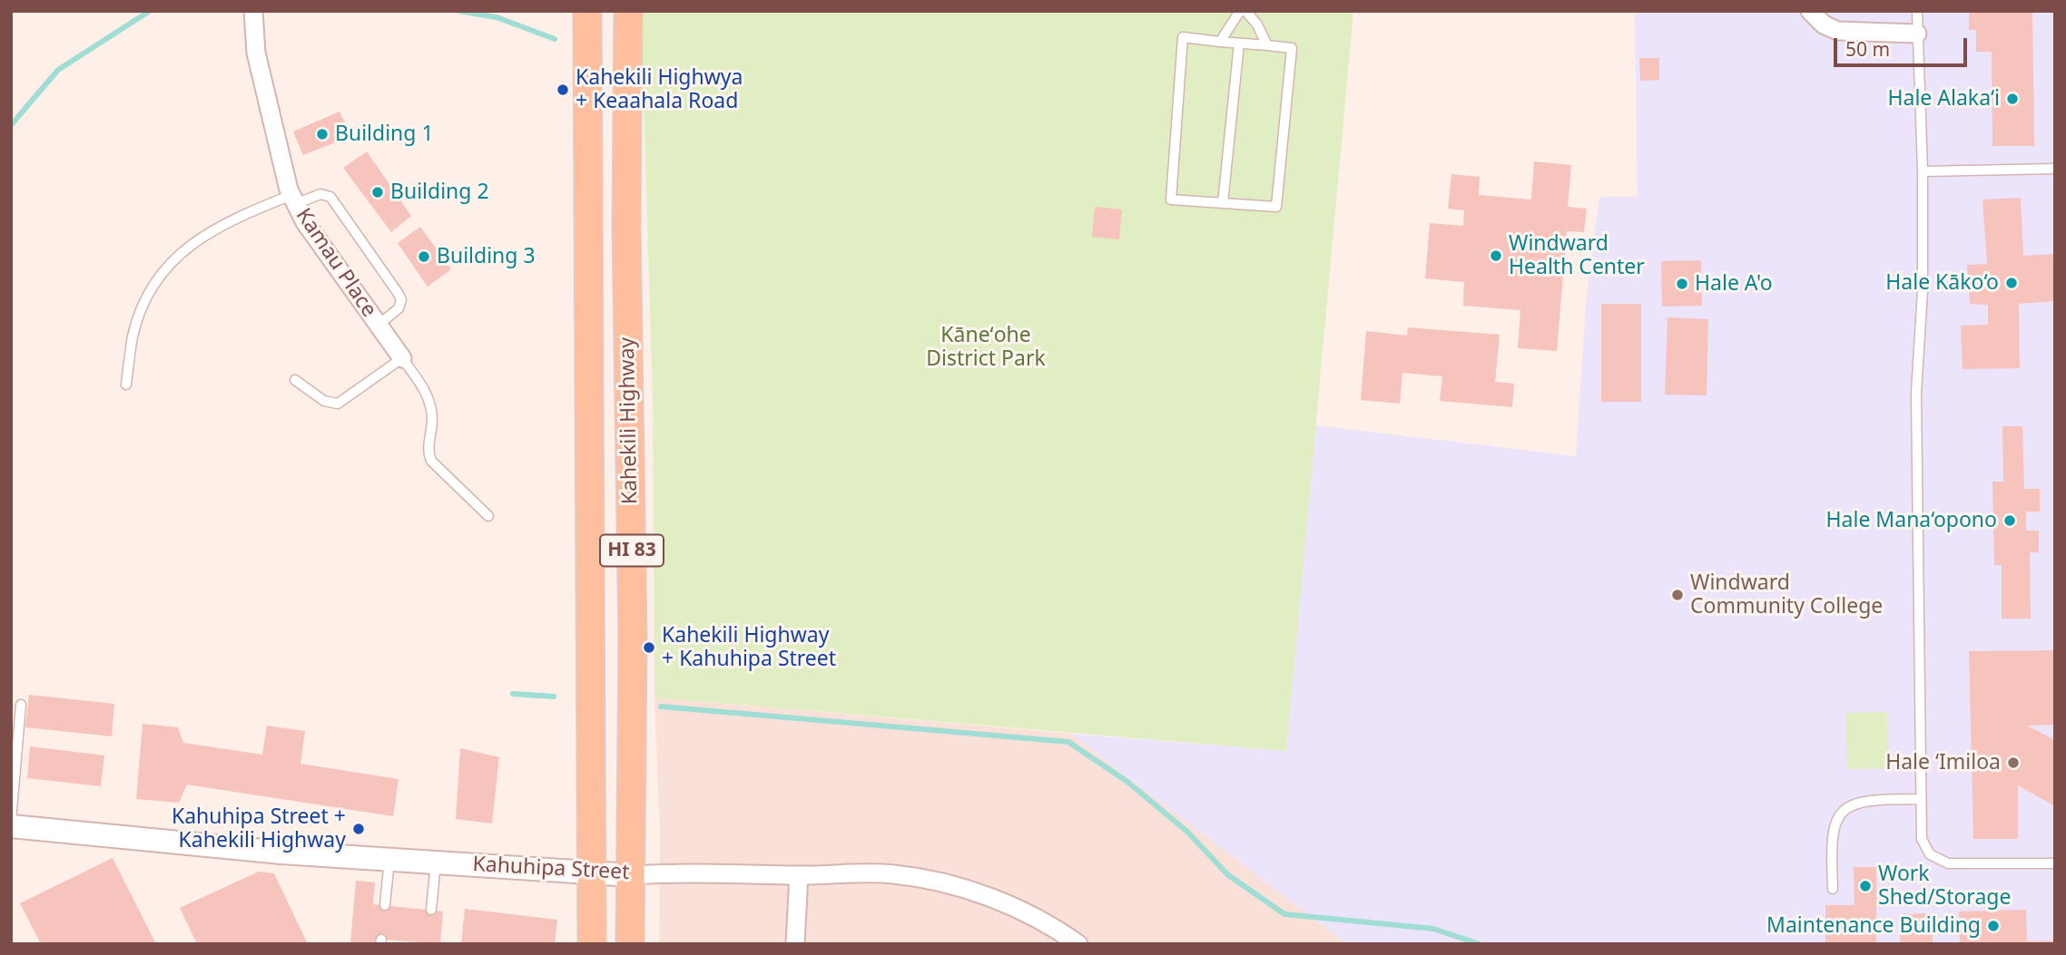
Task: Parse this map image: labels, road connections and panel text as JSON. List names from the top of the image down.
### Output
{
  "streets": {
    "main road": ["Kahekili Highway", "HI 83"],
    "street": ["Kamau Place", "Kahuhipa Street"]
  },
  "crossings": [
    ["Kahekili Highway", "Kahuhipa Street"]
  ],
  "parks": ["Kāneʻohe District Park"],
  "places": [
    "Kahekili Highwya + Keaahala Road",
    "Hale Alaka‘i",
    "Building 1",
    "Building 2",
    "Windward Health Center",
    "Building 3",
    "Hale Kāko‘o",
    "Hale A'o",
    "Hale Mana‘opono",
    "Windward Community College",
    "Kahekili Highway + Kahuhipa Street",
    "Hale ‘Imiloa",
    "Kahuhipa Street + Kahekili Highway",
    "Work Shed/Storage",
    "Maintenance Building"
  ],
  "scale_bar": "50 m"
}
